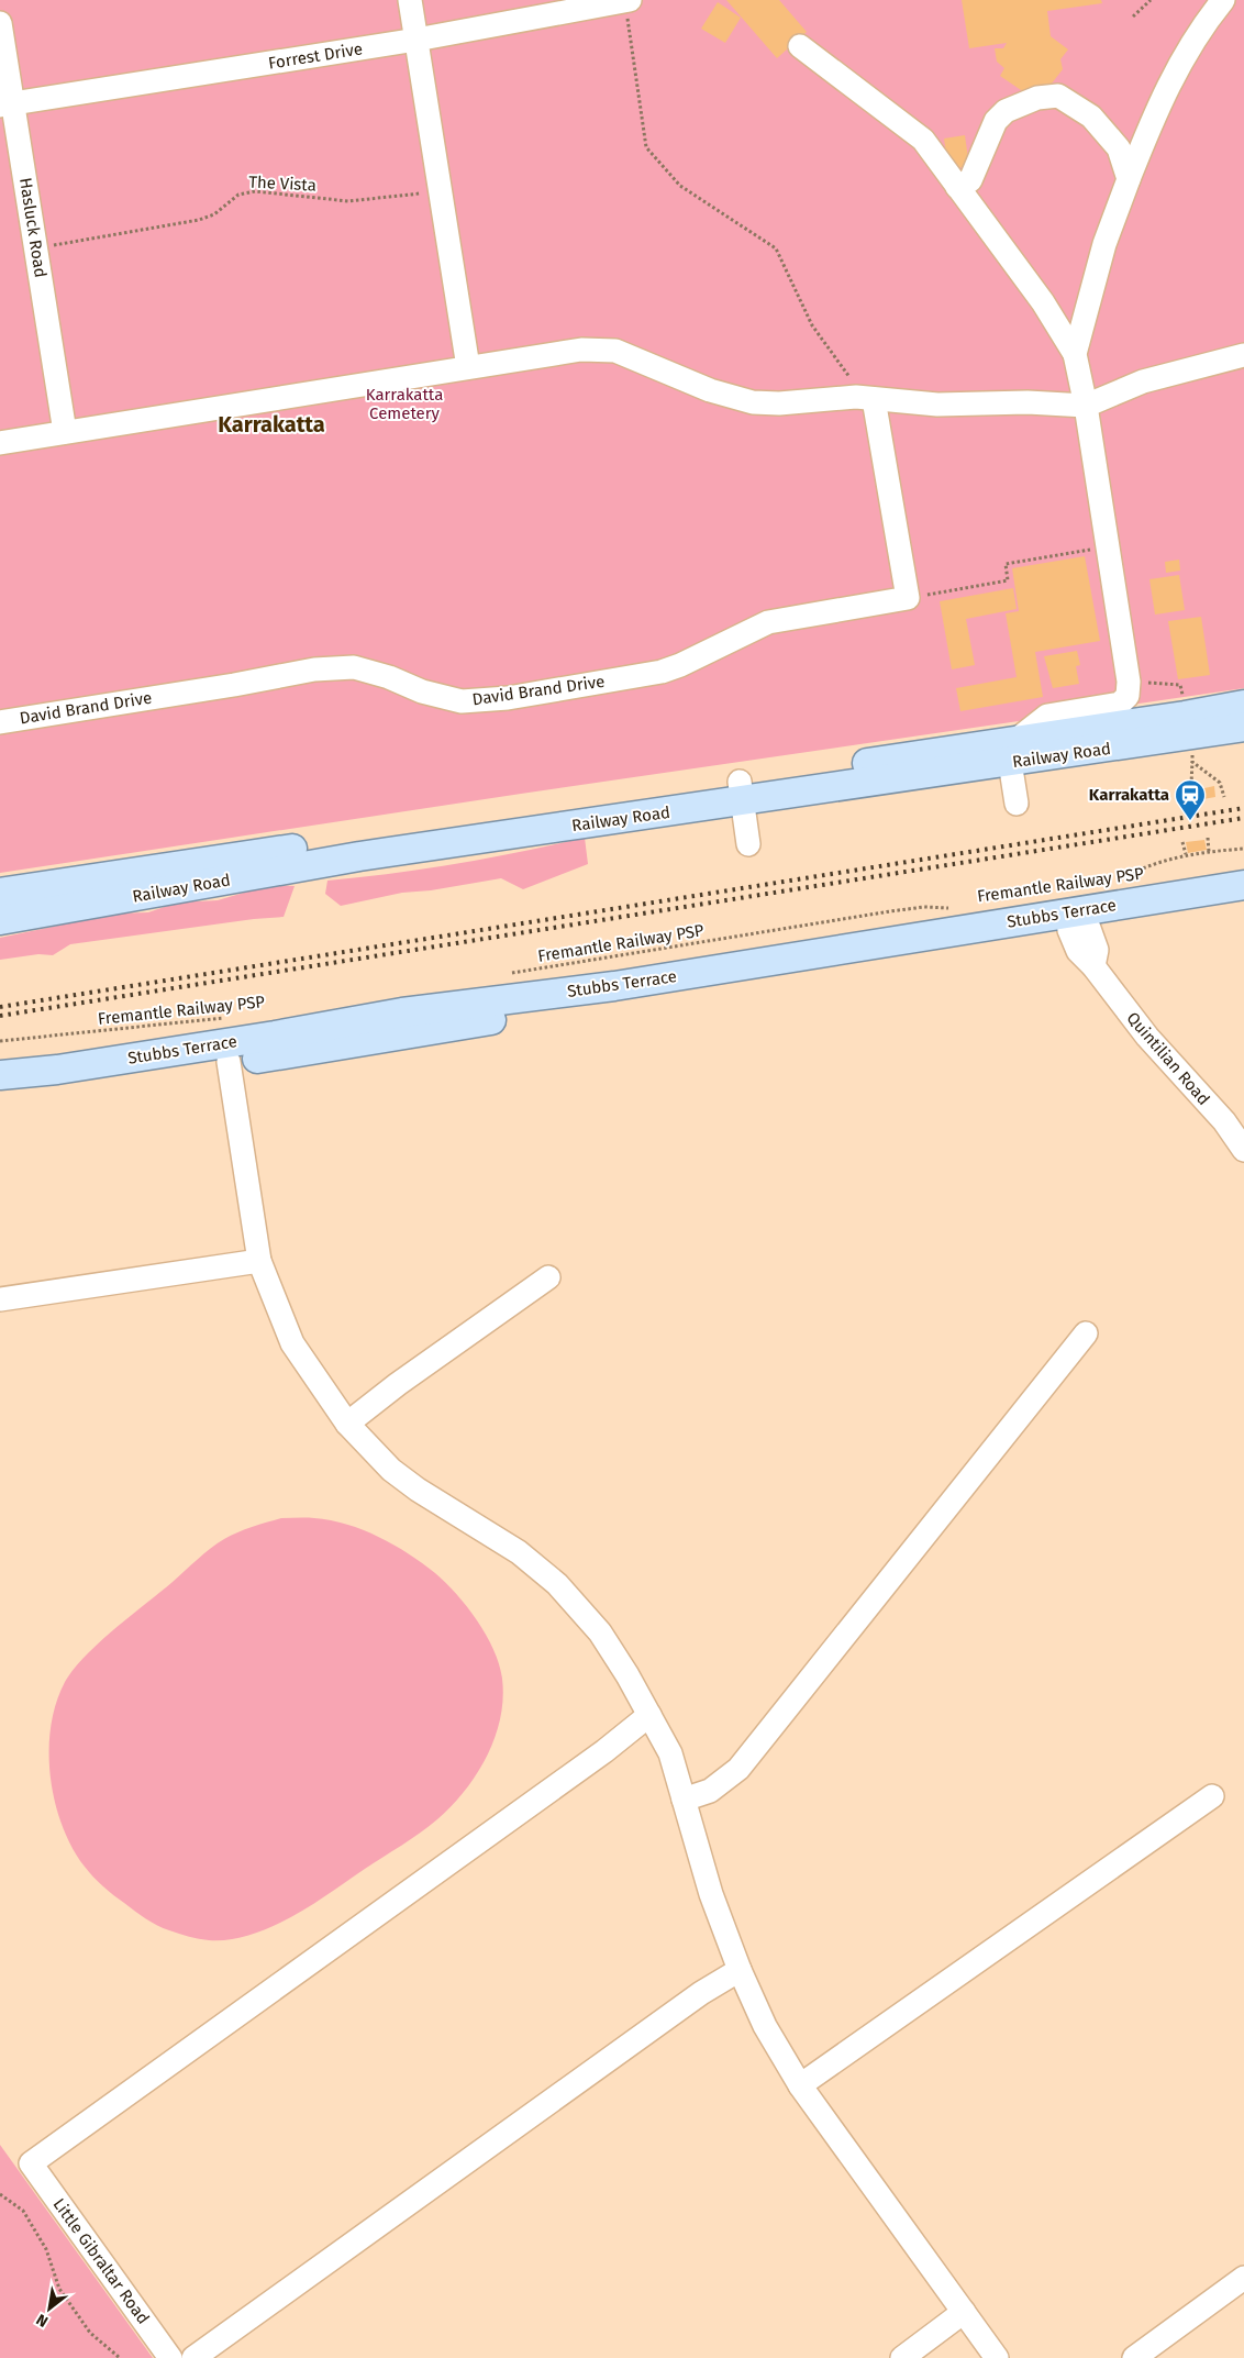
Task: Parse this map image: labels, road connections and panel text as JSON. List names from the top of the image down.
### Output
{
  "streets": {
    "main road": ["Railway Road", "Stubbs Terrace"],
    "street": [
      "Forrest Drive",
      "Hasluck Road",
      "David Brand Drive",
      "Quintilian Road",
      "Little Gibraltar Road"
    ],
    "path": ["The Vista", "Fremantle Railway PSP"]
  },
  "crossings": [
    ["Forrest Drive", "Hasluck Road"],
    ["The Vista", "Hasluck Road"],
    ["Stubbs Terrace", "Quintilian Road"]
  ],
  "districts": ["Karrakatta"],
  "parks": ["Karrakatta Cemetery"],
  "places": {
    "station": ["Karrakatta"]
  },
  "north": "bottom left"
}
